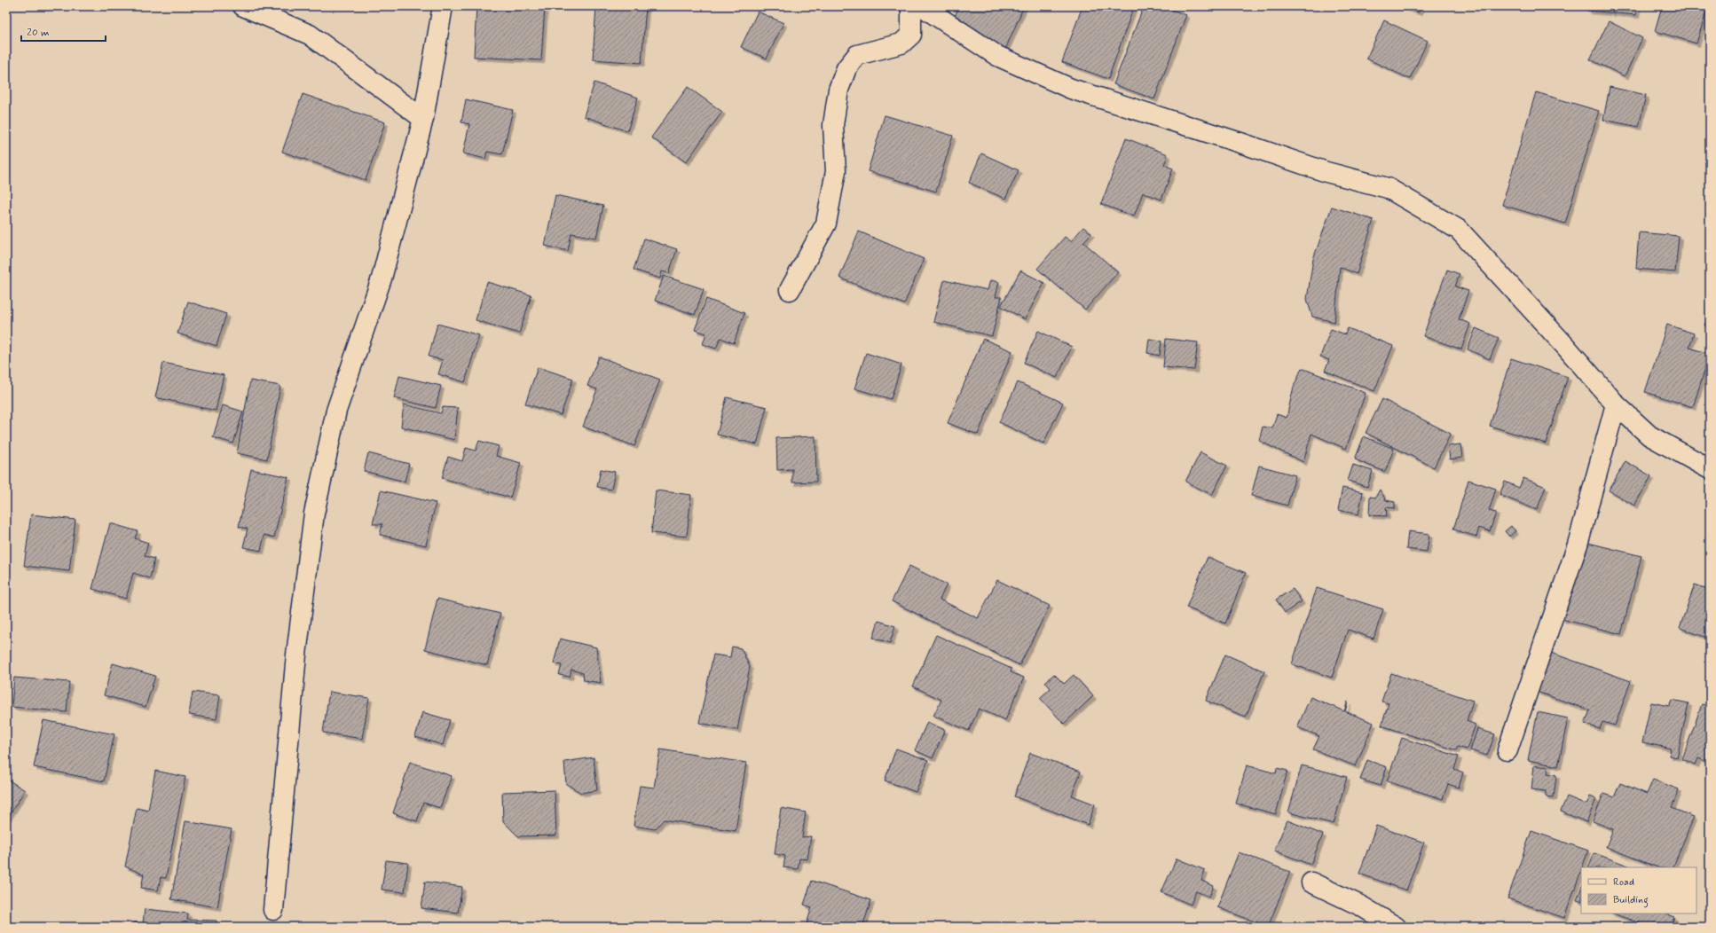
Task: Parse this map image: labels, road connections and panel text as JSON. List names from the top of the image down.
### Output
{
  "legend": ["Road", "Building"],
  "scale_bar": "20 m"
}
